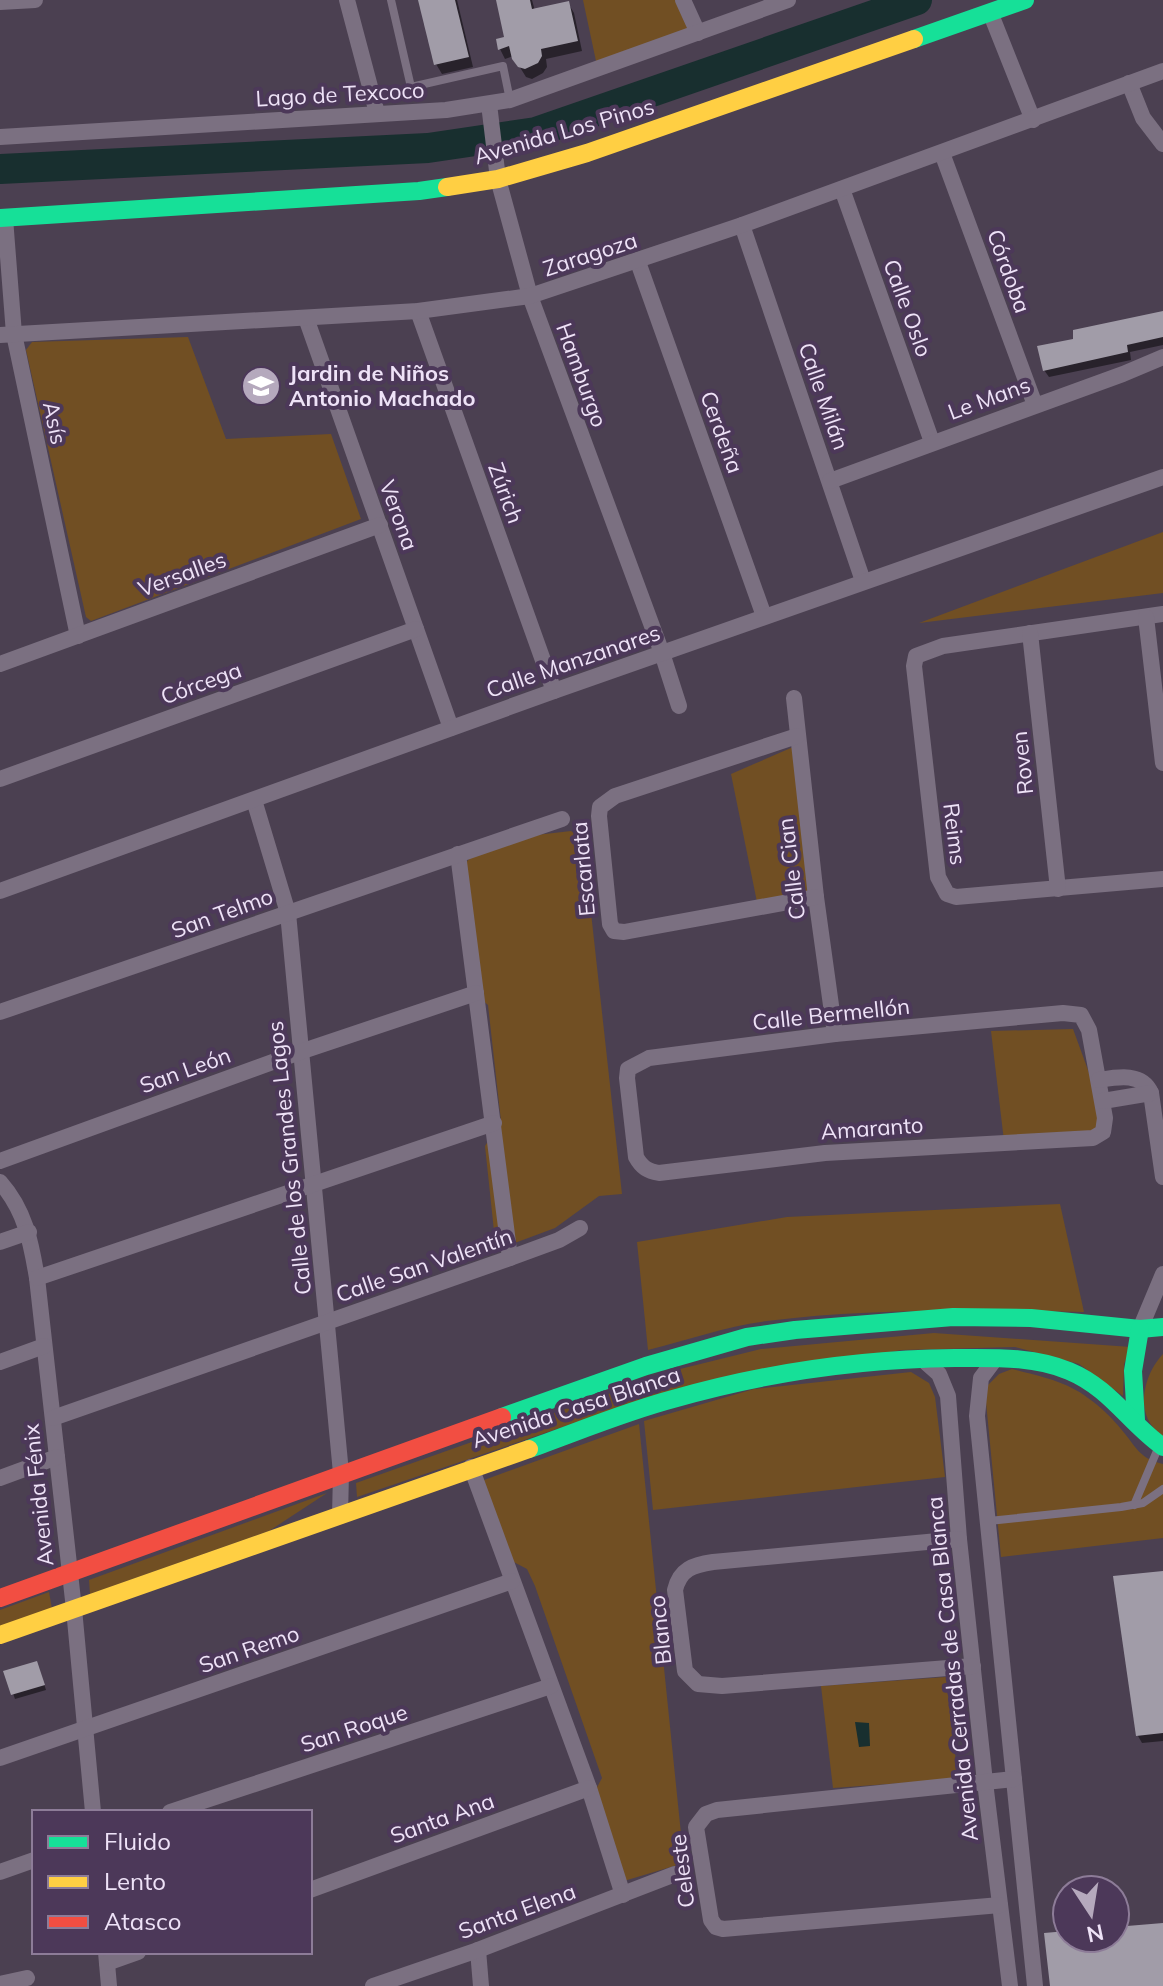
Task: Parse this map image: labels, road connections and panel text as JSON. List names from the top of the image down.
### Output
{
  "streets": {
    "street": [
      "Lago de Texcoco",
      "Avenida Los Pinos",
      "Zaragoza",
      "Córdoba",
      "Calle Oslo",
      "Hamburgo",
      "Calle Milán",
      "Le Mans",
      "Asís",
      "Cerdeña",
      "Zúrich",
      "Verona",
      "Versalles",
      "Calle Manzanares",
      "Córcega",
      "Roven",
      "Reims",
      "Escarlata",
      "Calle Cian",
      "San Telmo",
      "Calle Bermellón",
      "San León",
      "Amaranto",
      "Calle de los Grandes Lagos",
      "Calle San Valentín",
      "Avenida Casa Blanca",
      "Avenida Fénix",
      "Blanco",
      "San Remo",
      "Avenida Cerradas de Casa Blanca",
      "San Roque",
      "Santa Ana",
      "Celeste",
      "Santa Elena"
    ]
  },
  "crossings": [
    ["Lago de Texcoco", "Hamburgo"],
    ["Avenida Los Pinos", "Hamburgo"],
    ["Avenida Los Pinos", "Asís"],
    ["Zaragoza", "Córdoba"],
    ["Zaragoza", "Calle Oslo"],
    ["Zaragoza", "Hamburgo"],
    ["Zaragoza", "Calle Milán"],
    ["Zaragoza", "Asís"],
    ["Zaragoza", "Cerdeña"],
    ["Zaragoza", "Zúrich"],
    ["Zaragoza", "Verona"],
    ["Córdoba", "Le Mans"],
    ["Calle Oslo", "Le Mans"],
    ["Hamburgo", "Calle Manzanares"],
    ["Calle Milán", "Le Mans"],
    ["Calle Milán", "Calle Manzanares"],
    ["Asís", "Versalles"],
    ["Cerdeña", "Calle Manzanares"],
    ["Zúrich", "Calle Manzanares"],
    ["Verona", "Versalles"],
    ["Verona", "Calle Manzanares"],
    ["Verona", "Córcega"],
    ["Calle Manzanares", "Calle de los Grandes Lagos"],
    ["Roven", "Reims"],
    ["Escarlata", "Calle Cian"],
    ["Calle Cian", "Calle Bermellón"],
    ["San Telmo", "Calle de los Grandes Lagos"],
    ["Calle Bermellón", "Amaranto"],
    ["San León", "Calle de los Grandes Lagos"],
    ["Calle de los Grandes Lagos", "Calle San Valentín"],
    ["Calle de los Grandes Lagos", "Avenida Casa Blanca"],
    ["Calle San Valentín", "Avenida Fénix"],
    ["Avenida Casa Blanca", "Avenida Fénix"],
    ["Avenida Casa Blanca", "Avenida Cerradas de Casa Blanca"],
    ["Avenida Fénix", "San Remo"],
    ["Blanco", "Avenida Cerradas de Casa Blanca"],
    ["Avenida Cerradas de Casa Blanca", "Celeste"]
  ],
  "places": {
    "school or university": ["Jardin de Niños Antonio Machado"]
  },
  "legend": ["Fluido", "Lento", "Atasco"],
  "north": "bottom"
}
